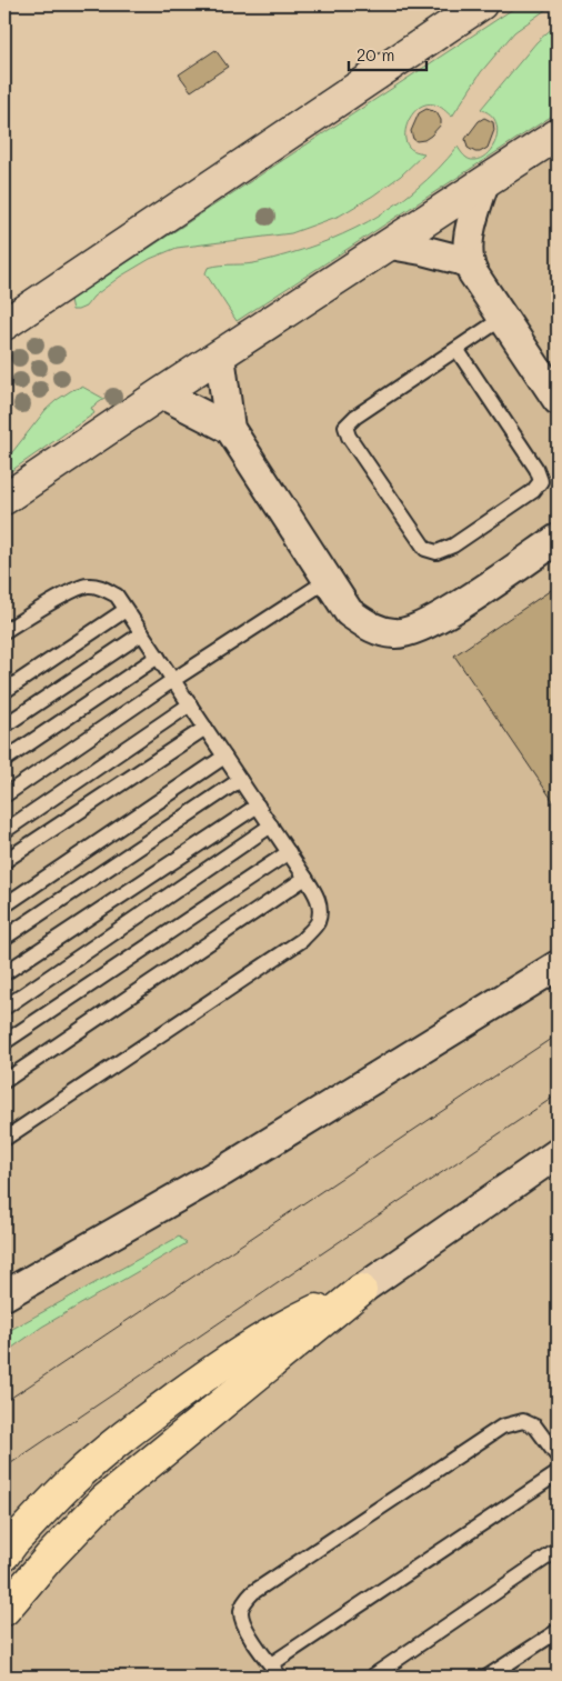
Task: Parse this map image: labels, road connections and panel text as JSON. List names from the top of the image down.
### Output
{
  "scale_bar": "20 m"
}
